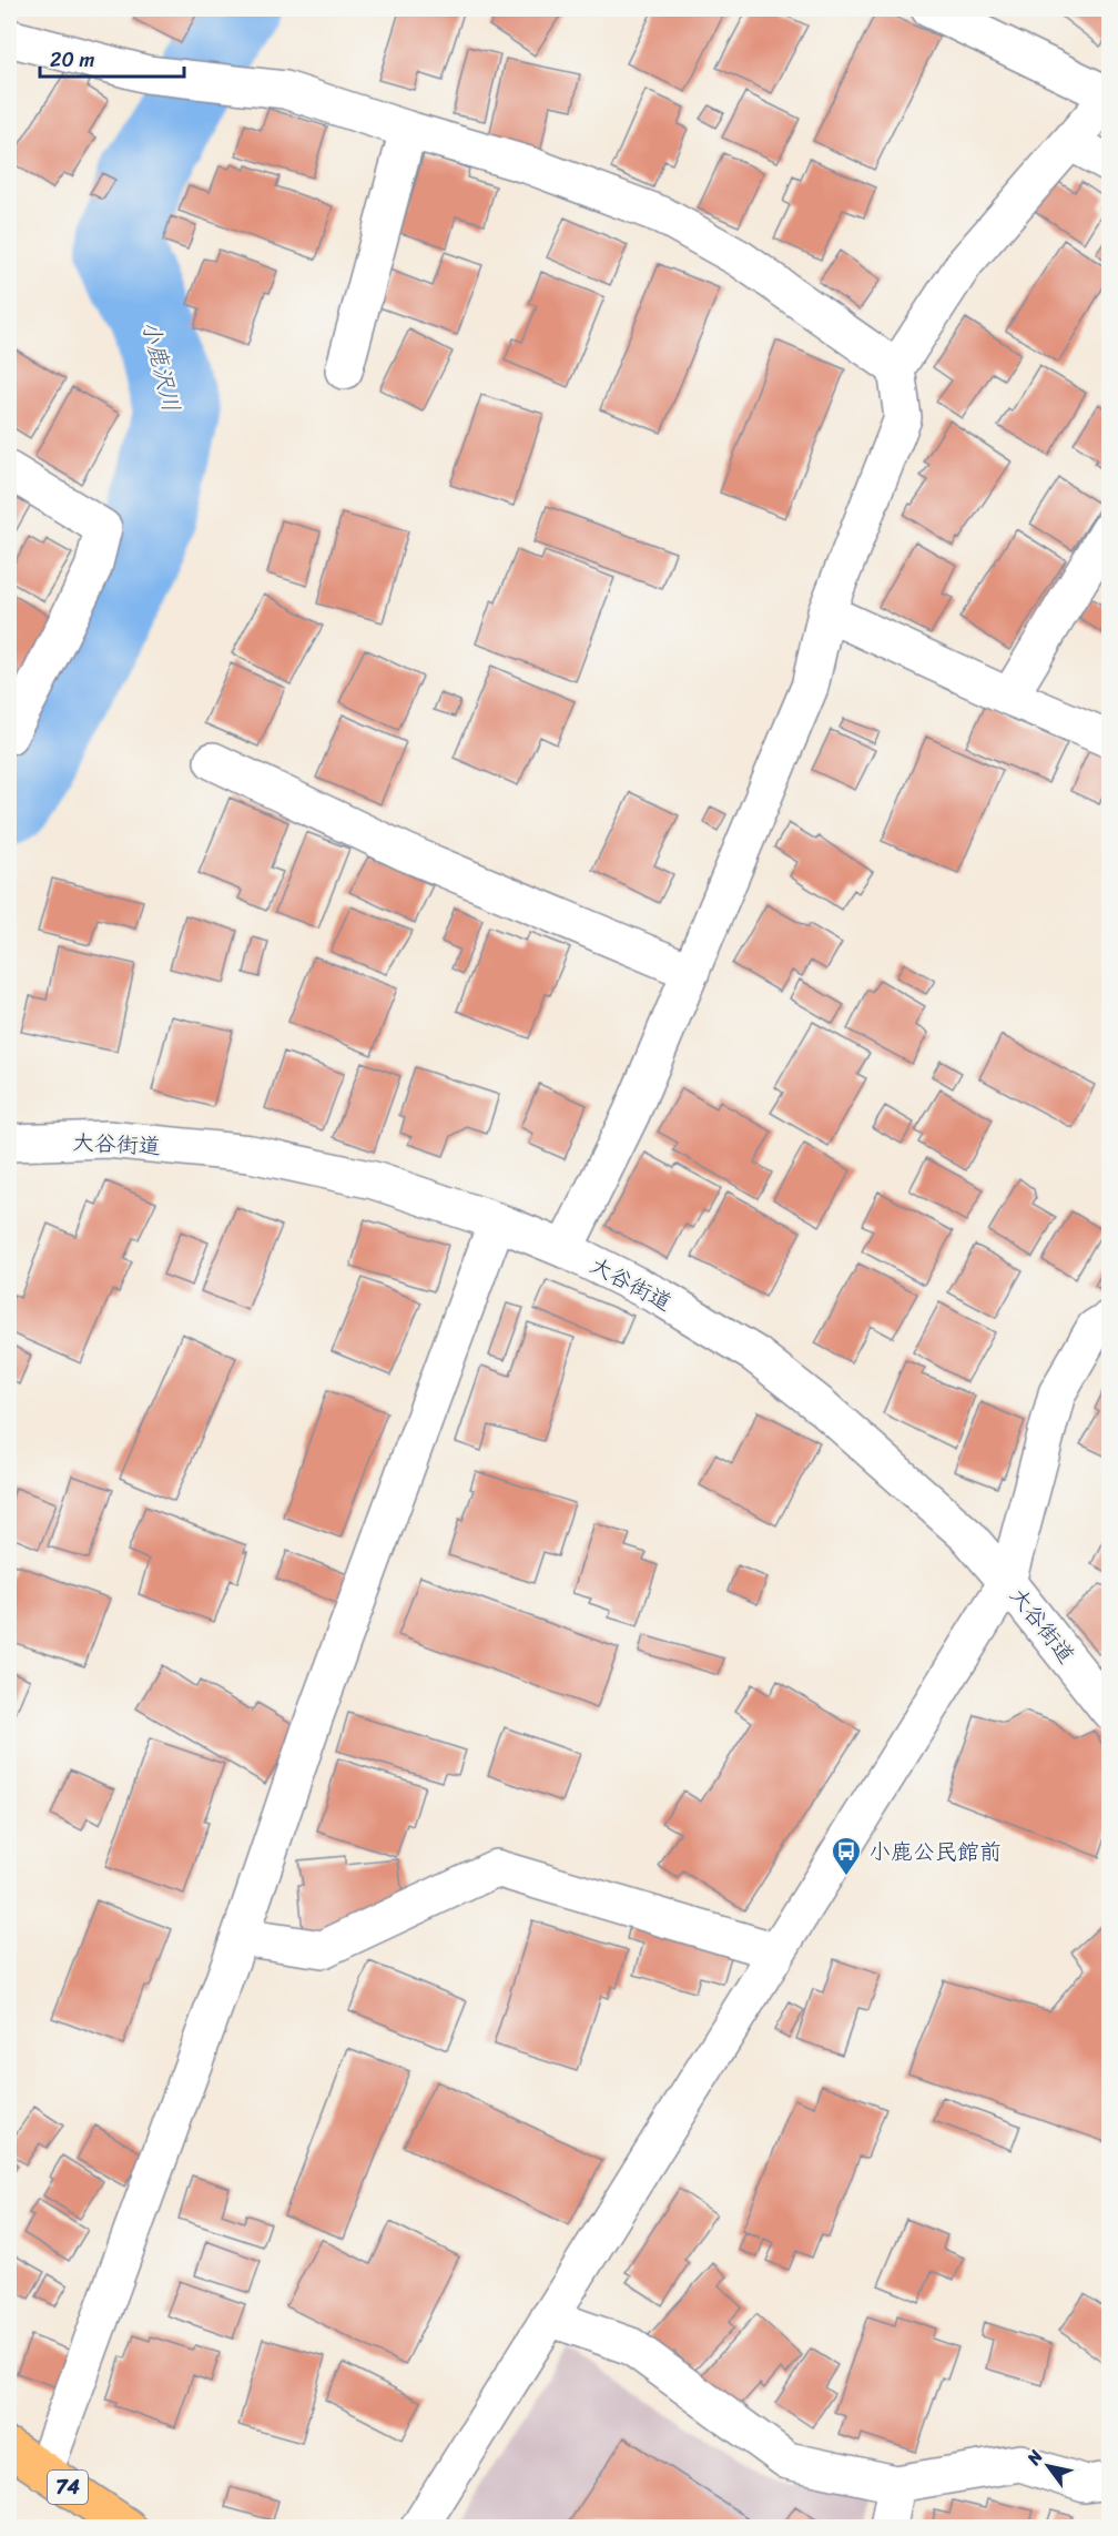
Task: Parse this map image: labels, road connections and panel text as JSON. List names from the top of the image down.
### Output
{
  "streets": {
    "main road": ["74"],
    "street": ["大谷街道"]
  },
  "water": ["小鹿沢川"],
  "places": {
    "bus stop": ["小鹿公民館前"]
  },
  "scale_bar": "20 m",
  "north": "top left"
}
